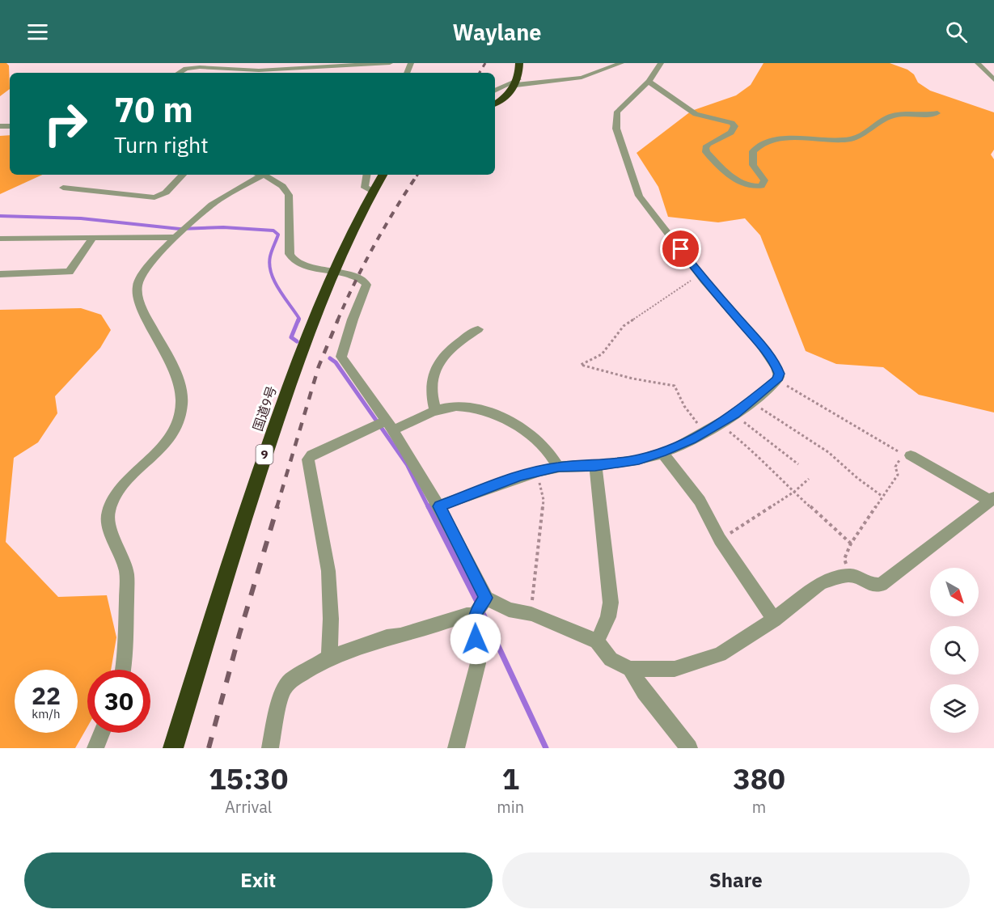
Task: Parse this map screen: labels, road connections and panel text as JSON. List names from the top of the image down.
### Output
{
  "streets": {
    "highway": ["国道9号", "9"]
  },
  "north": "bottom right",
  "page": {
    "header": "Waylane",
    "turn": ["70 m", "Turn right"],
    "speed": "22 km/h",
    "limit": "30",
    "eta": [
      "15:30",
      "Arrival",
      "1",
      "min",
      "380",
      "m"
    ],
    "buttons": ["Exit", "Share"]
  }
}
